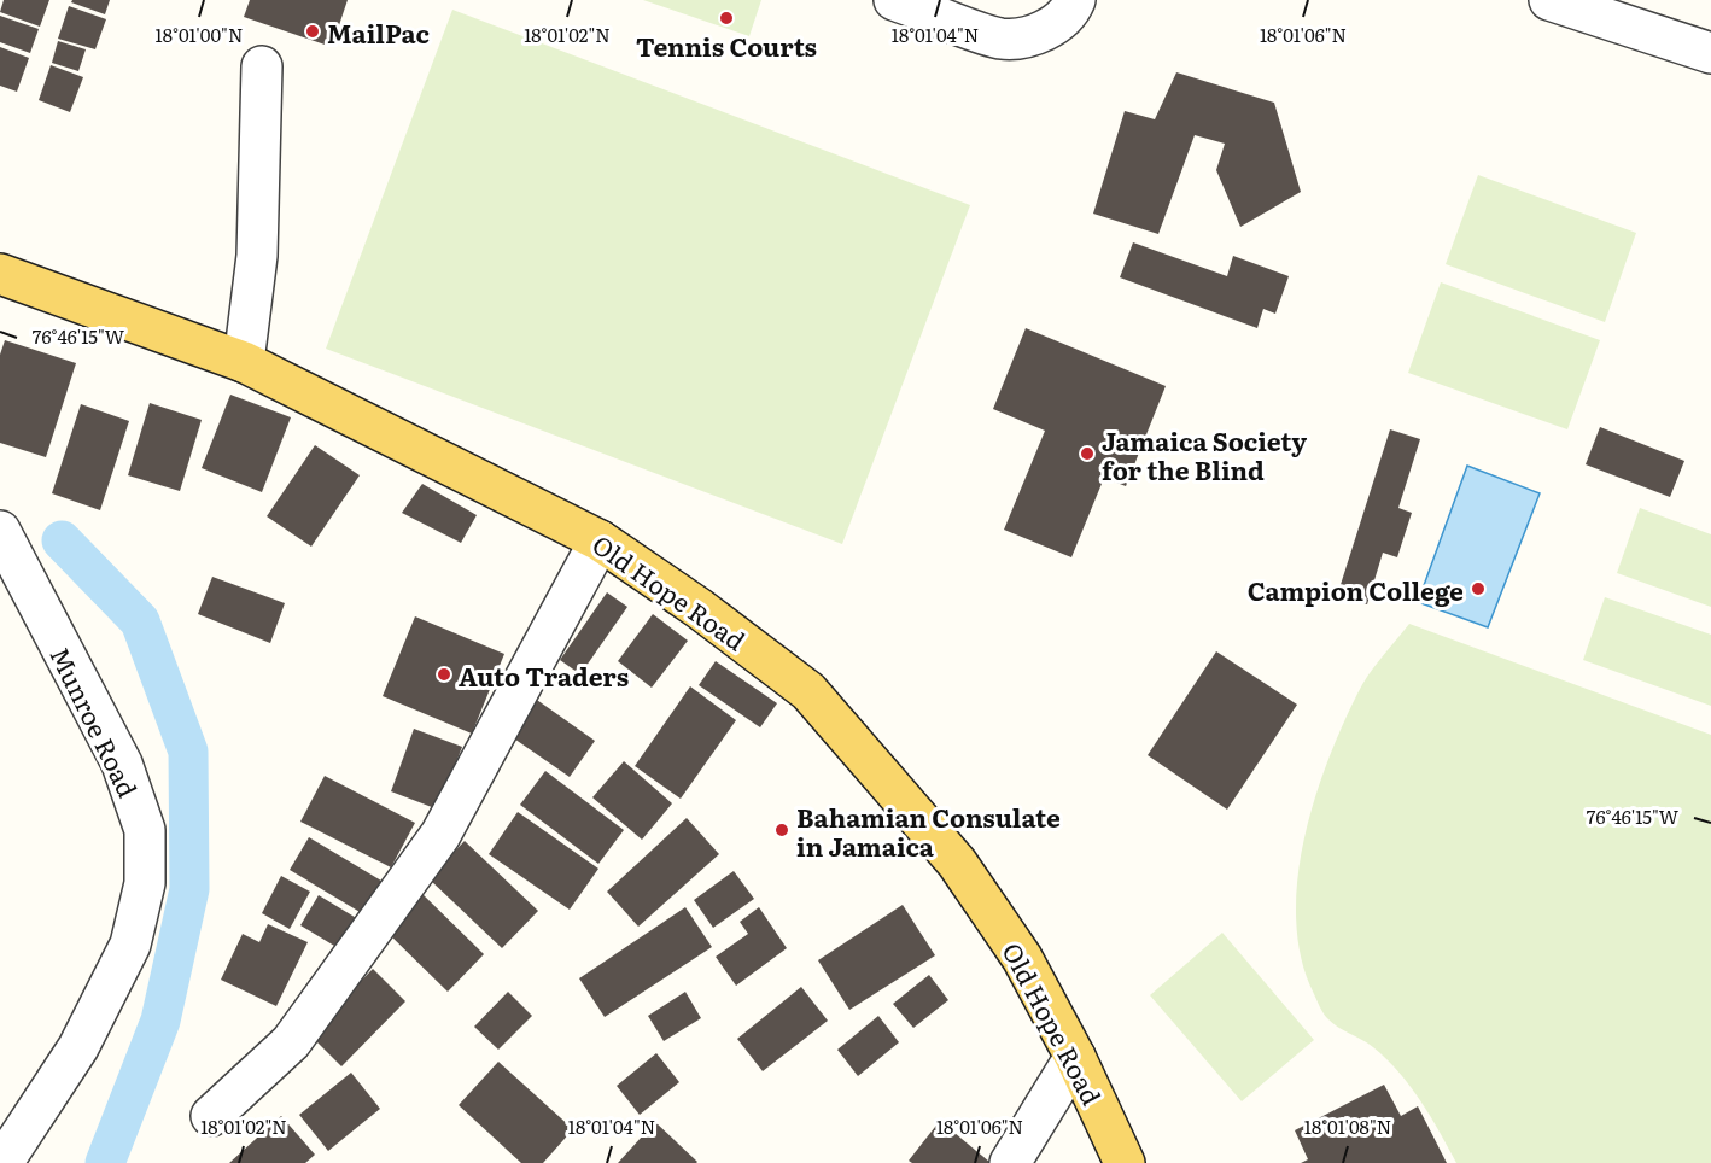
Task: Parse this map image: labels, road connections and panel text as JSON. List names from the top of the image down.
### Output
{
  "streets": {
    "main road": ["Old Hope Road"],
    "street": ["Munroe Road"]
  },
  "places": [
    "Tennis Courts",
    "MailPac",
    "Jamaica Society for the Blind",
    "Campion College",
    "Auto Traders",
    "Bahamian Consulate in Jamaica"
  ],
  "coordinates": [
    "18°01'00\"N",
    "18°01'02\"N",
    "18°01'04\"N",
    "18°01'06\"N",
    "76°46'15\"W",
    "18°01'08\"N"
  ]
}
